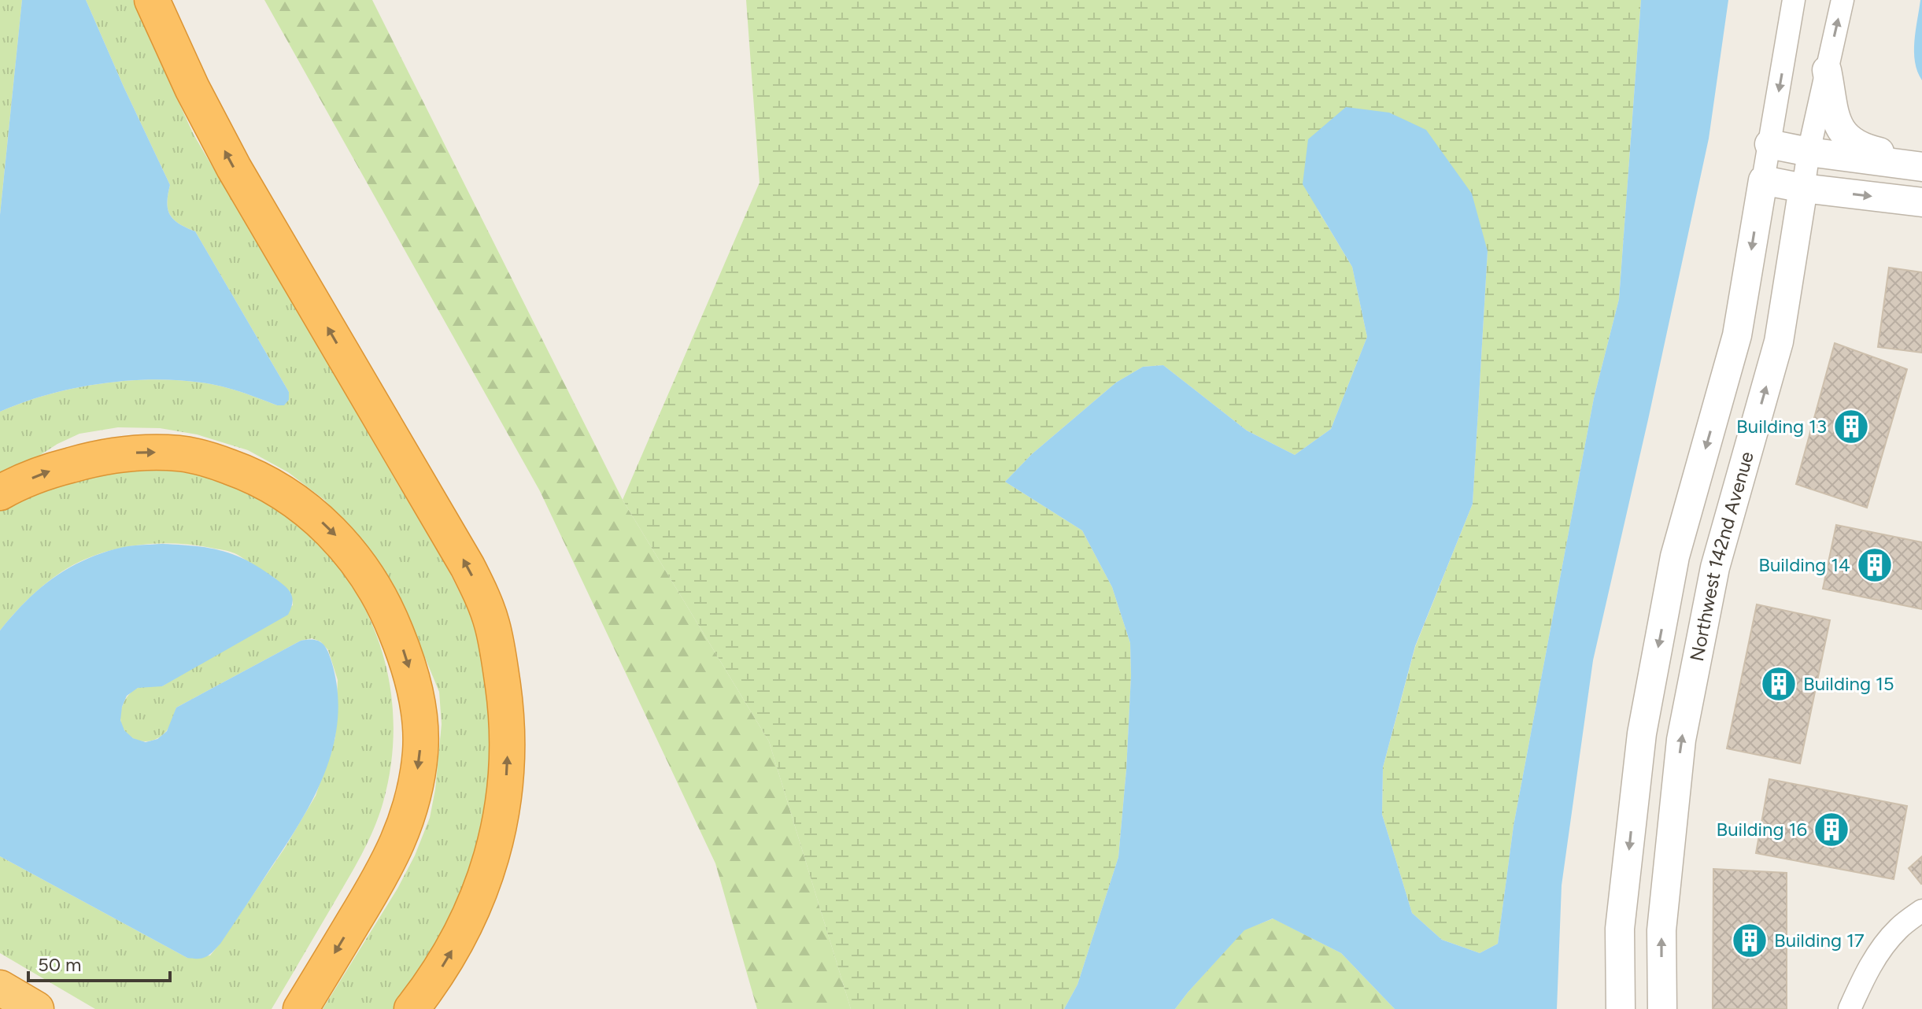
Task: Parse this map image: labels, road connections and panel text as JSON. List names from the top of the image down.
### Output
{
  "streets": {
    "street": ["Northwest 142nd Avenue"]
  },
  "places": {
    "building": [
      "Building 13",
      "Building 14",
      "Building 15",
      "Building 16",
      "Building 17"
    ]
  },
  "scale_bar": "50 m"
}
